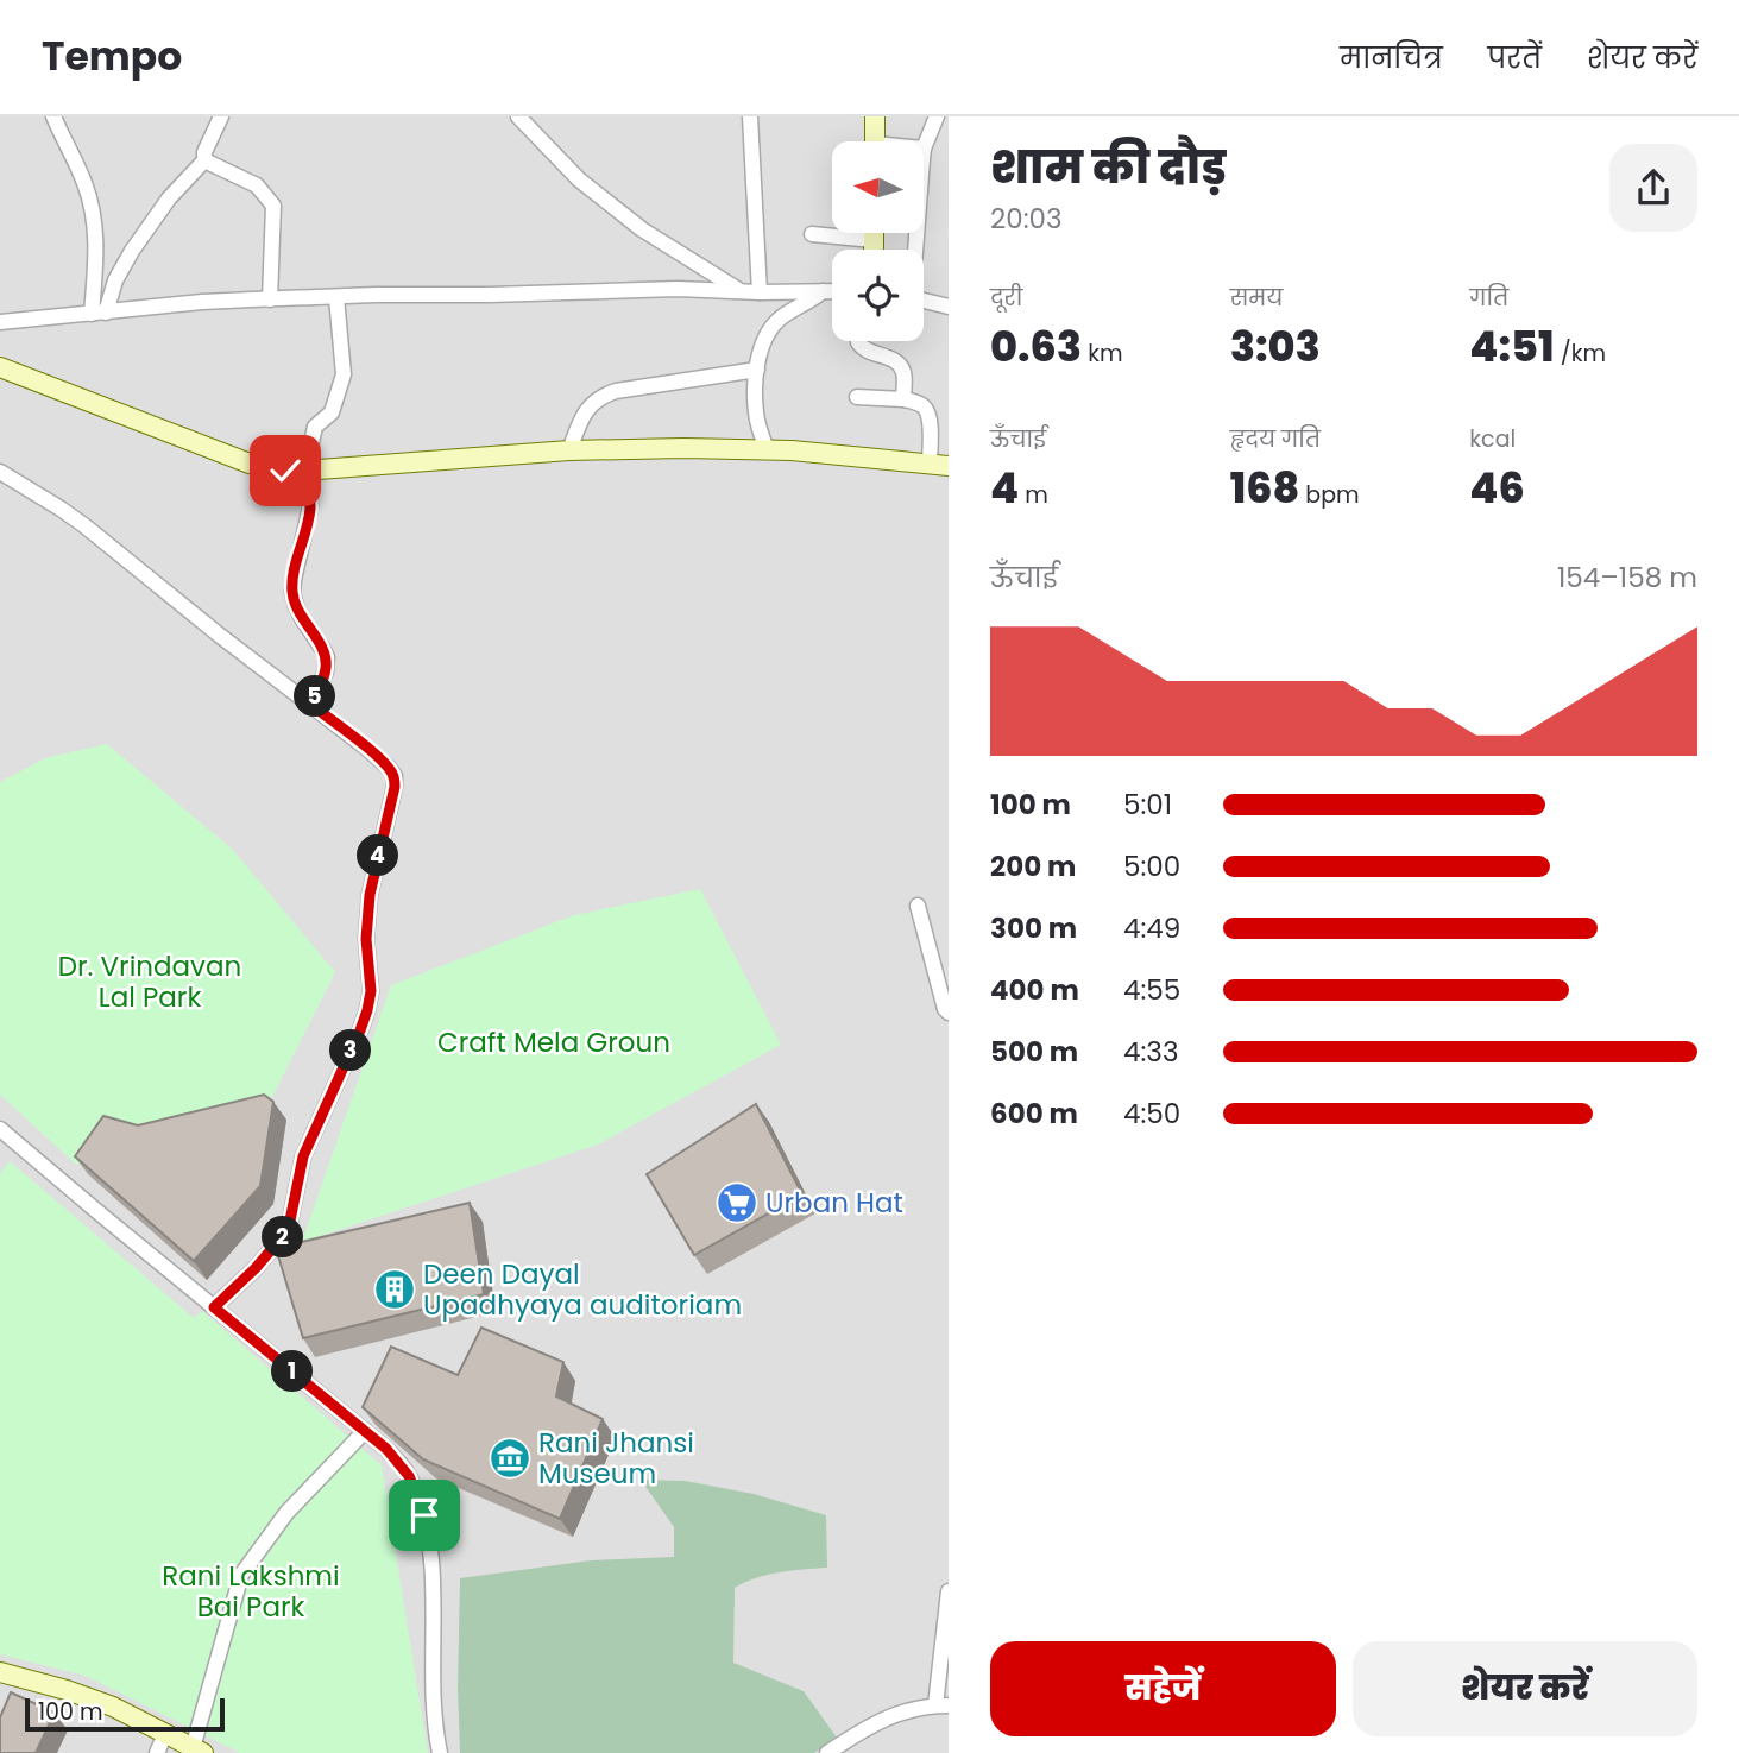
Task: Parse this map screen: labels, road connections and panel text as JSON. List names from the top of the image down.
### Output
{
  "parks": ["Dr. Vrindavan Lal Park", "Craft Mela Groun", "Rani Lakshmi Bai Park"],
  "places": {
    "supermarket": ["Urban Hat"],
    "building": ["Deen Dayal Upadhyaya auditoriam"],
    "museum": ["Rani Jhansi Museum"]
  },
  "scale_bar": "100 m",
  "north": "left",
  "page": {
    "header": "Tempo",
    "nav": ["मानचित्र", "परतें", "शेयर करें"],
    "heading": ["शाम की दौड़", "20:03"],
    "stats": [
      ["दूरी", "0.63 km"],
      ["समय", "3:03"],
      ["गति", "4:51 /km"],
      ["ऊँचाई", "4 m"],
      ["हृदय गति", "168 bpm"],
      ["kcal", "46"]
    ],
    "chart": ["ऊँचाई", "154–158 m"],
    "pins": [
      "5",
      "4",
      "3",
      "2",
      "1"
    ],
    "list": [
      {
        "name": "100 m",
        "note": "5:01"
      },
      {
        "name": "200 m",
        "note": "5:00"
      },
      {
        "name": "300 m",
        "note": "4:49"
      },
      {
        "name": "400 m",
        "note": "4:55"
      },
      {
        "name": "500 m",
        "note": "4:33"
      },
      {
        "name": "600 m",
        "note": "4:50"
      }
    ],
    "buttons": ["सहेजें", "शेयर करें"],
    "scale": "100 m"
  }
}
